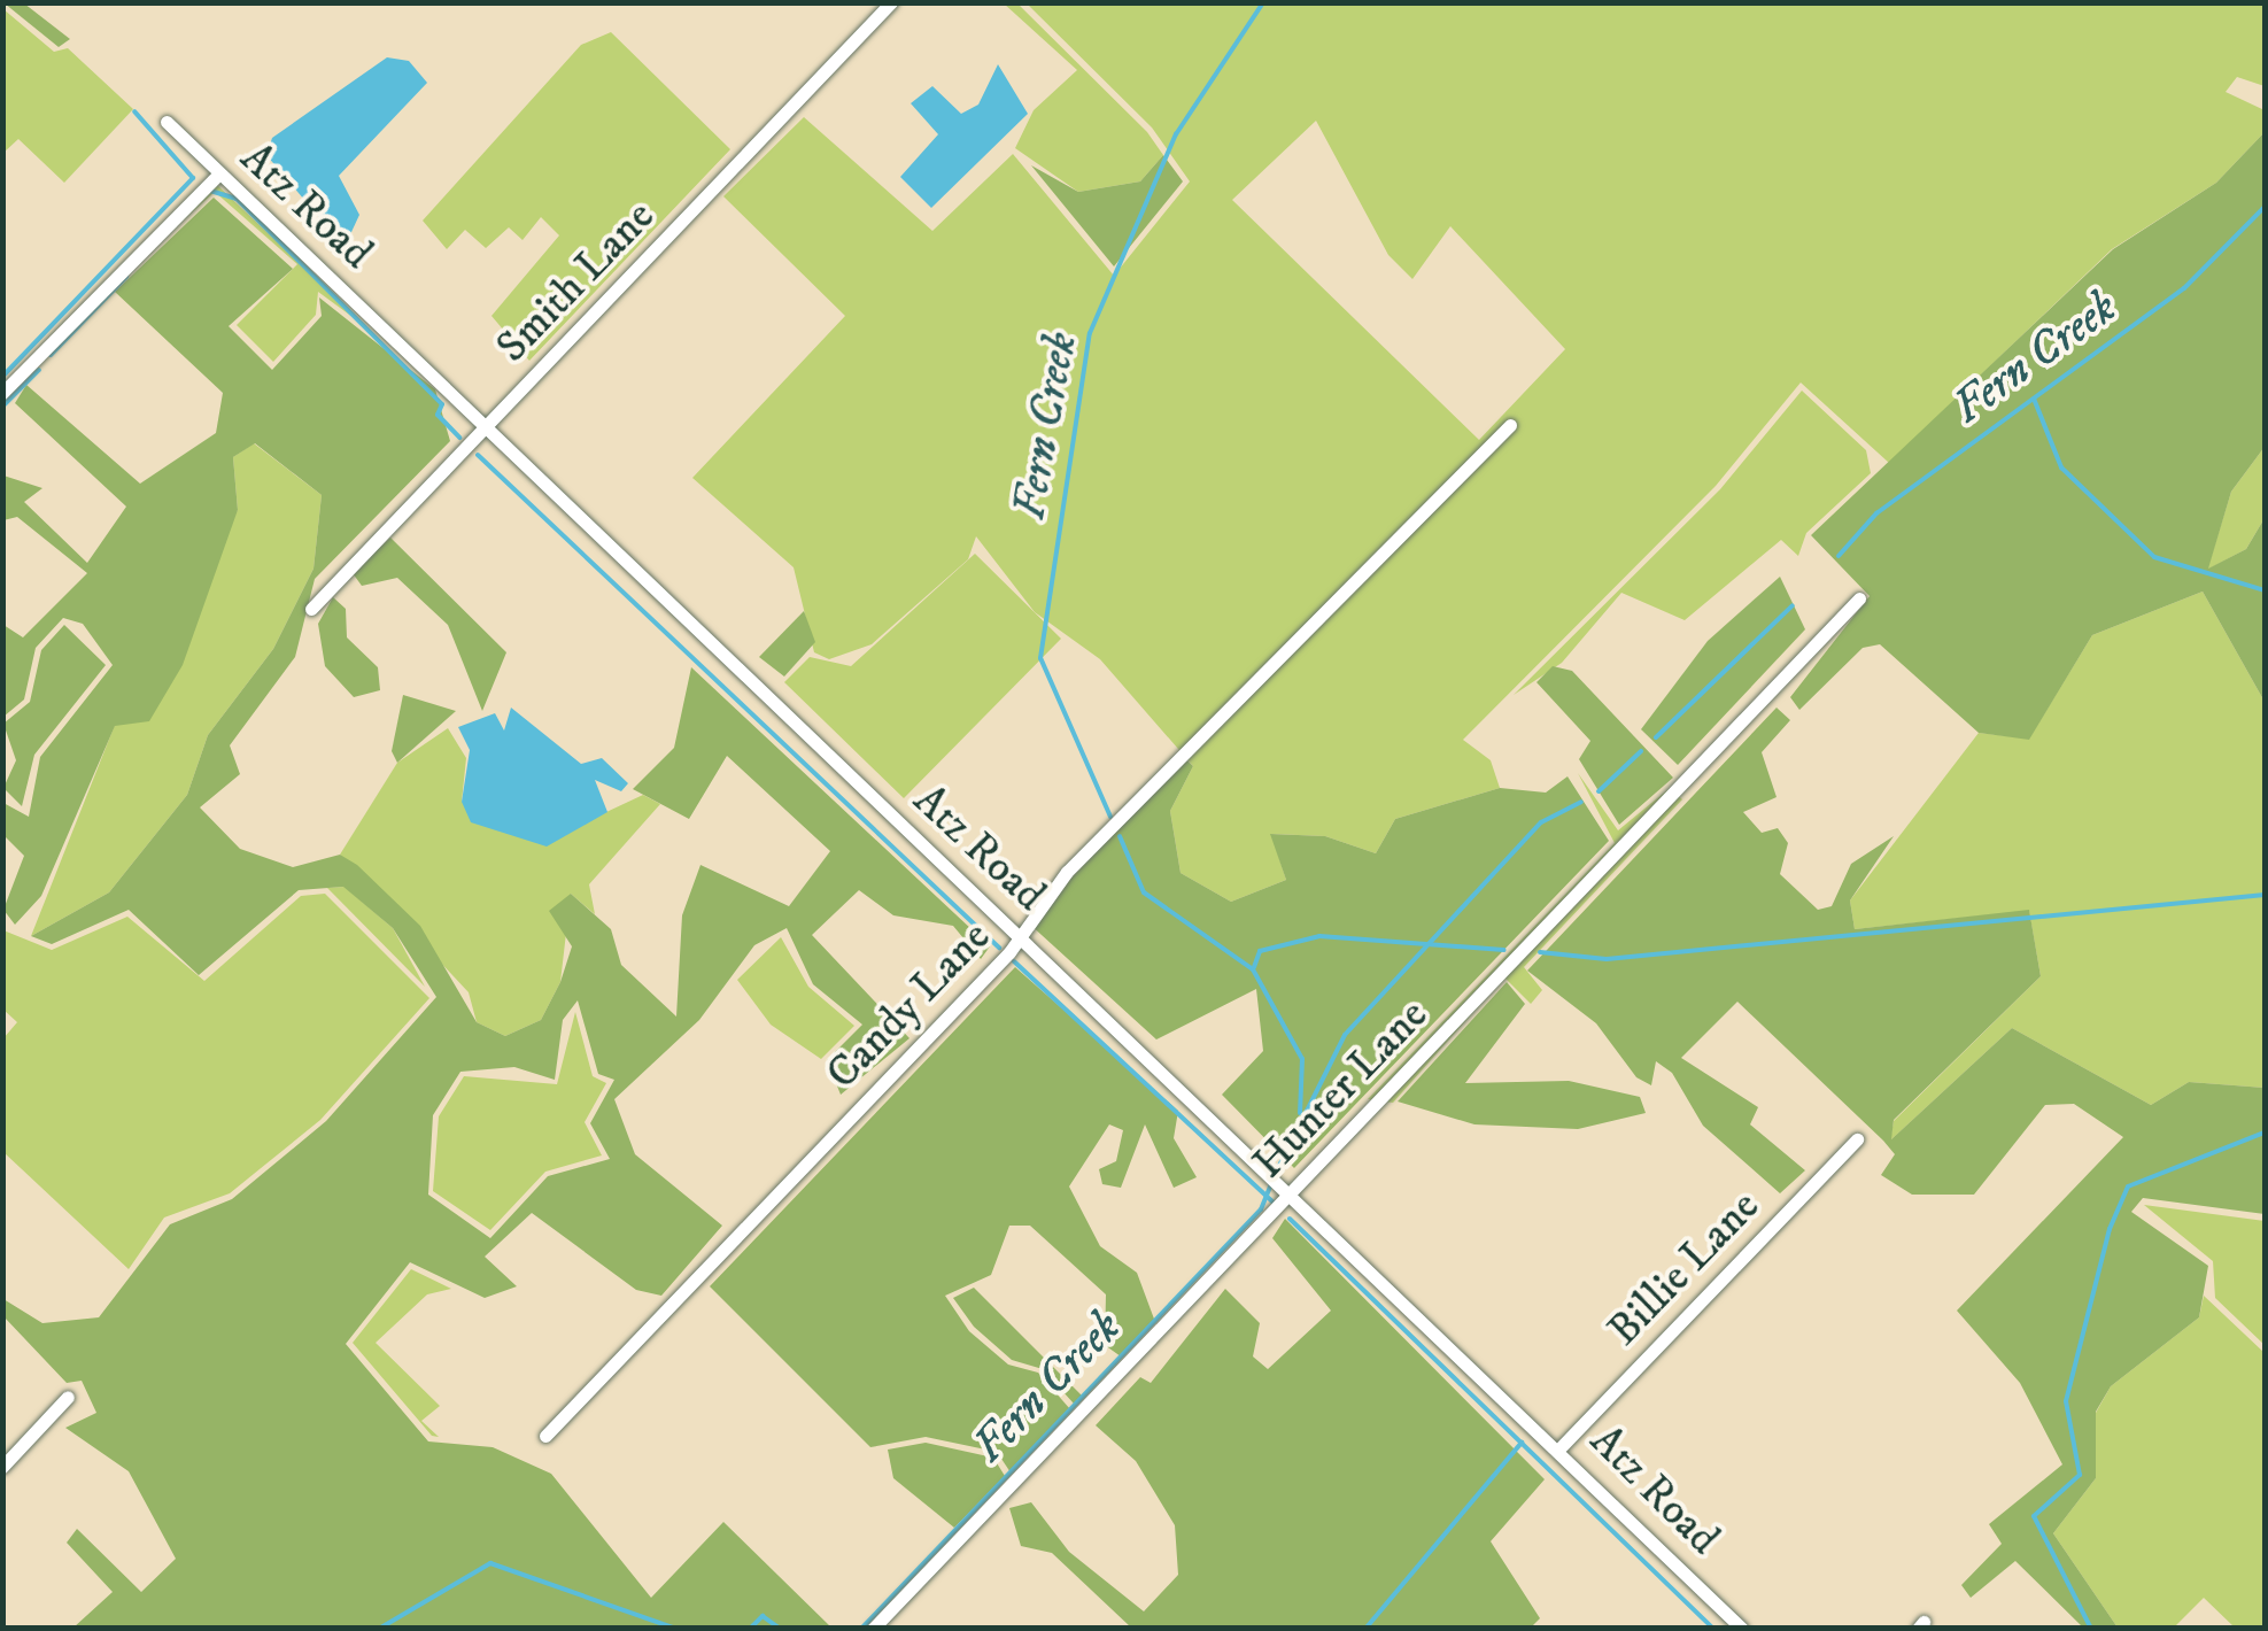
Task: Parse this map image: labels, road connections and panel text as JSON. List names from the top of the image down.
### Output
{
  "streets": {
    "street": [
      "Atz Road",
      "Smith Lane",
      "Candy Lane",
      "Hunter Lane",
      "Billie Lane"
    ]
  },
  "crossings": [
    ["Atz Road", "Smith Lane"],
    ["Atz Road", "Candy Lane"],
    ["Atz Road", "Hunter Lane"],
    ["Atz Road", "Billie Lane"]
  ],
  "water": ["Fern Creek"]
}
